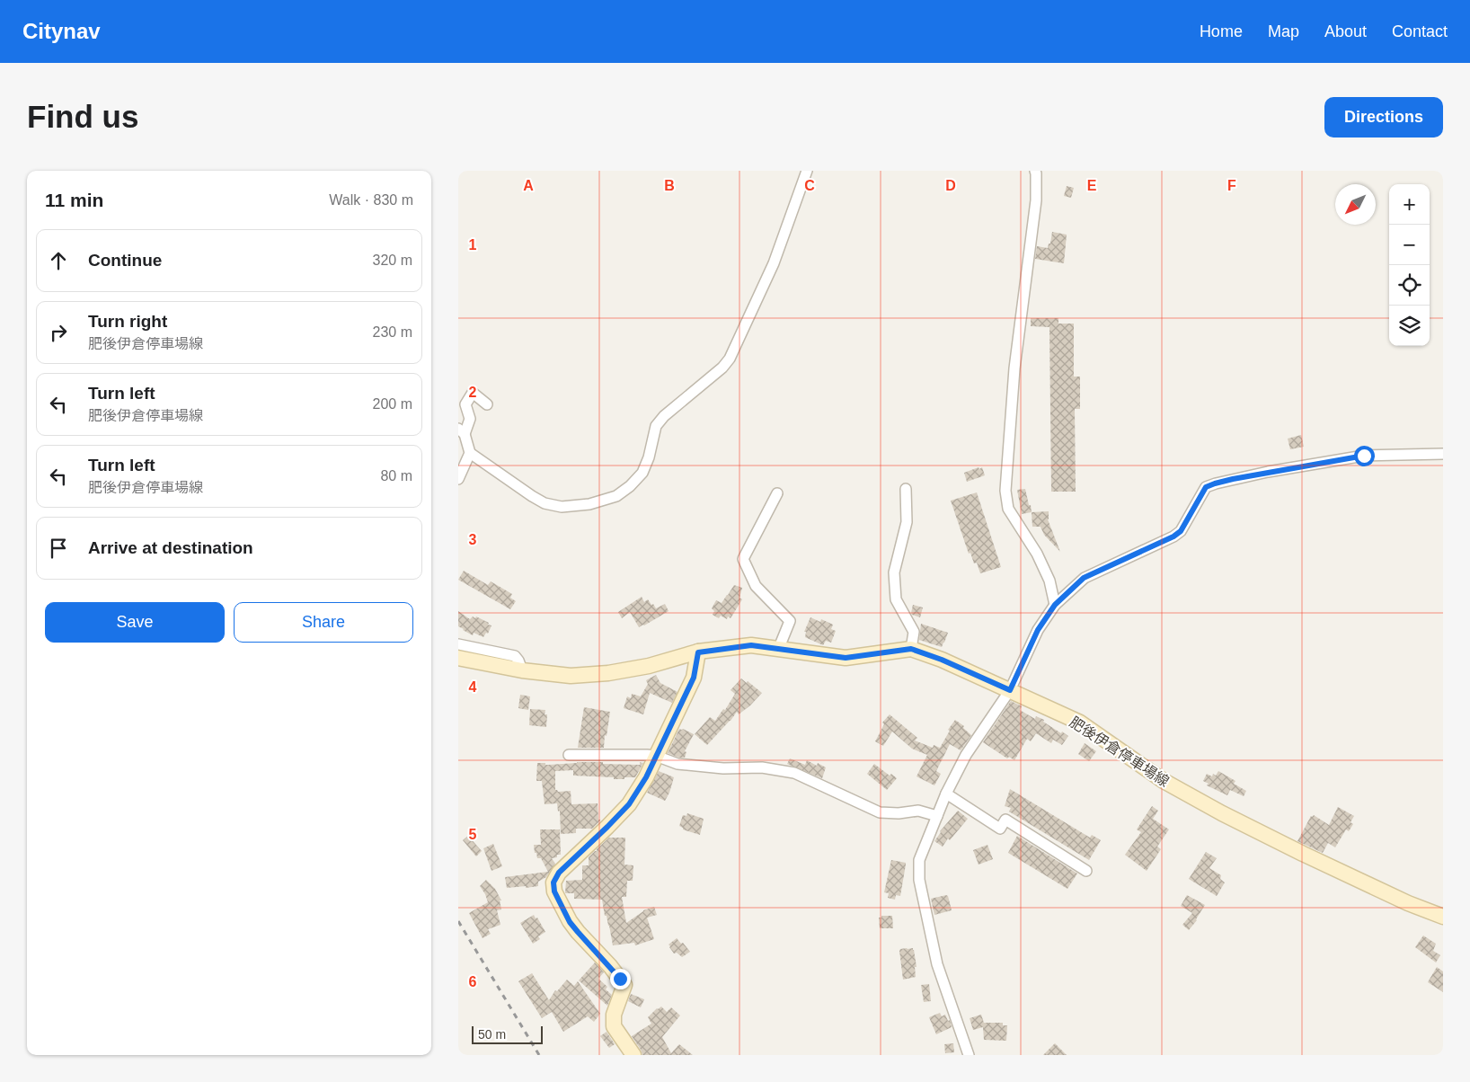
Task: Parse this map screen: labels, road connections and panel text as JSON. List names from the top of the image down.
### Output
{
  "streets": {
    "main road": ["肥後伊倉停車場線"]
  },
  "scale_bar": "50 m",
  "north": "bottom left",
  "page": {
    "header": "Citynav",
    "nav": [
      "Home",
      "Map",
      "About",
      "Contact"
    ],
    "buttons": [
      "Directions",
      ["Save", "Share"]
    ],
    "title": "Find us",
    "heading": ["11 min", "Walk · 830 m"],
    "map_buttons": ["+", "−"],
    "list": [
      ["Continue", "320 m"],
      ["Turn right", "肥後伊倉停車場線", "230 m"],
      ["Turn left", "肥後伊倉停車場線", "200 m"],
      ["Turn left", "肥後伊倉停車場線", "80 m"],
      "Arrive at destination"
    ],
    "scale": "50 m"
  },
  "grid": {
    "columns": [
      "A",
      "B",
      "C",
      "D",
      "E",
      "F"
    ],
    "rows": [
      "1",
      "2",
      "3",
      "4",
      "5",
      "6"
    ]
  }
}
